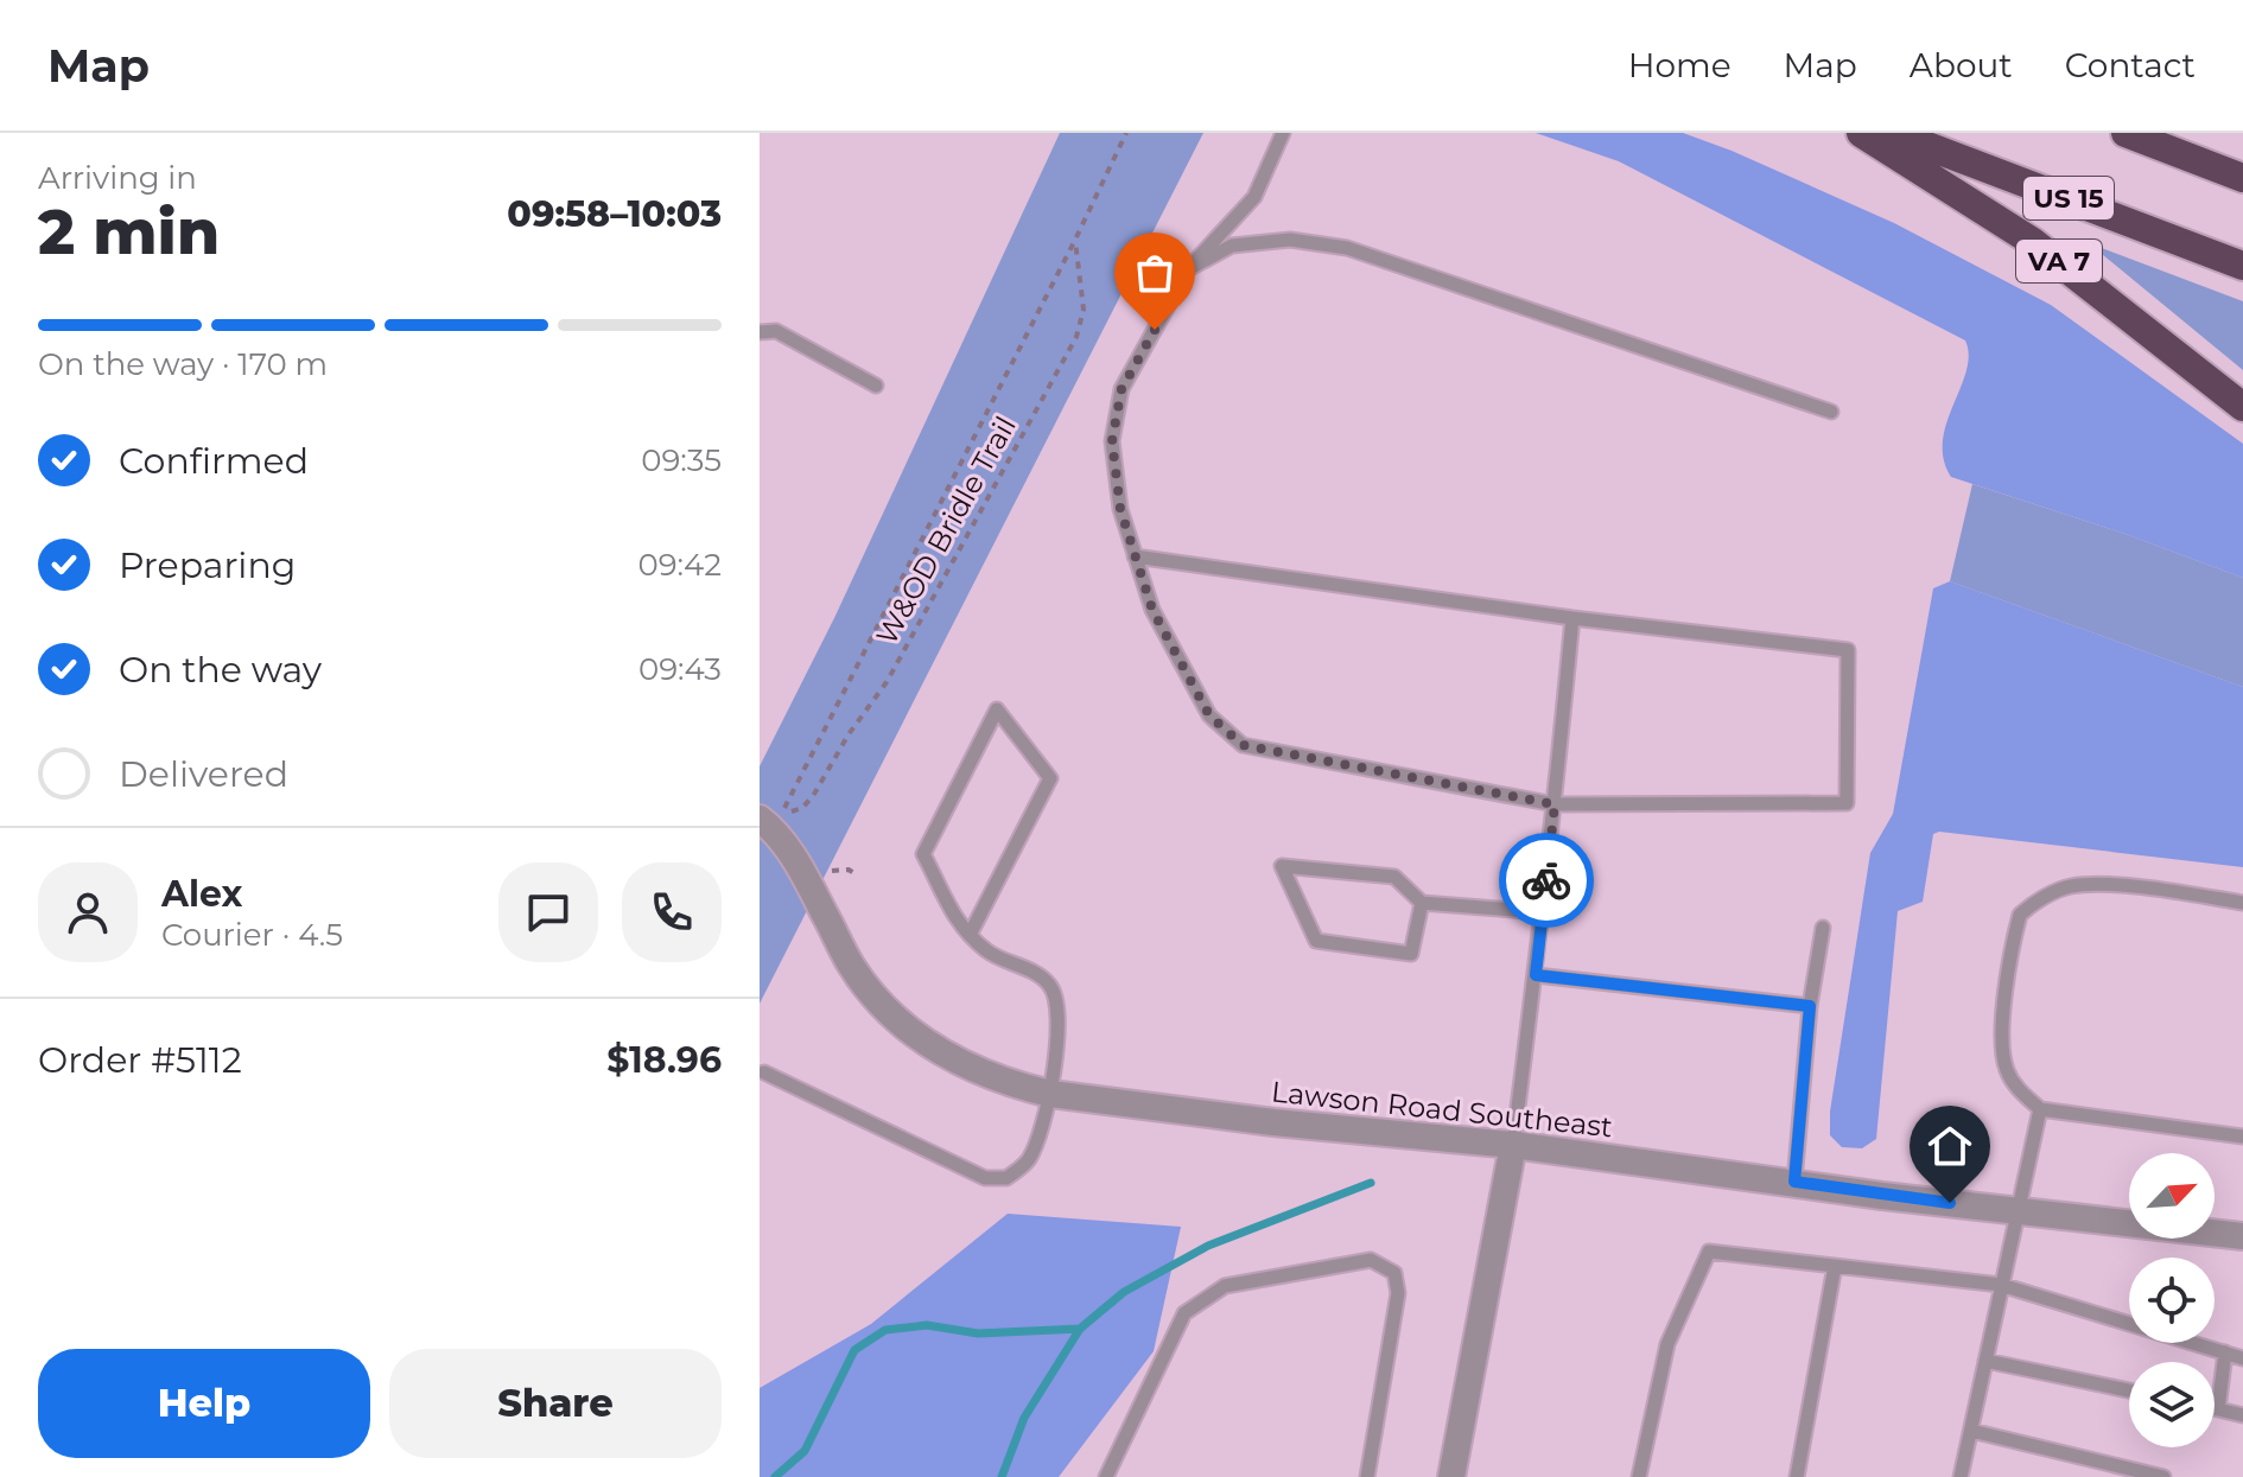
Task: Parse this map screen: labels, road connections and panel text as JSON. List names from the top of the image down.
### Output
{
  "streets": {
    "highway": ["US 15", "VA 7"],
    "street": ["Lawson Road Southeast"],
    "path": ["W&OD Bridle Trail"]
  },
  "crossings": [
    ["W&OD Bridle Trail", "Lawson Road Southeast"]
  ],
  "north": "top right",
  "page": {
    "header": "Map",
    "nav": [
      "Home",
      "Map",
      "About",
      "Contact"
    ],
    "heading": ["2 min", "Arriving in", "09:58–10:03"],
    "panel": [
      "Alex",
      "Courier · 4.5",
      "Order #5112",
      "$18.96"
    ],
    "bar": "On the way · 170 m",
    "list": [
      ["Confirmed", "09:35"],
      ["Preparing", "09:42"],
      ["On the way", "09:43"],
      "Delivered"
    ],
    "buttons": ["Help", "Share"]
  }
}
